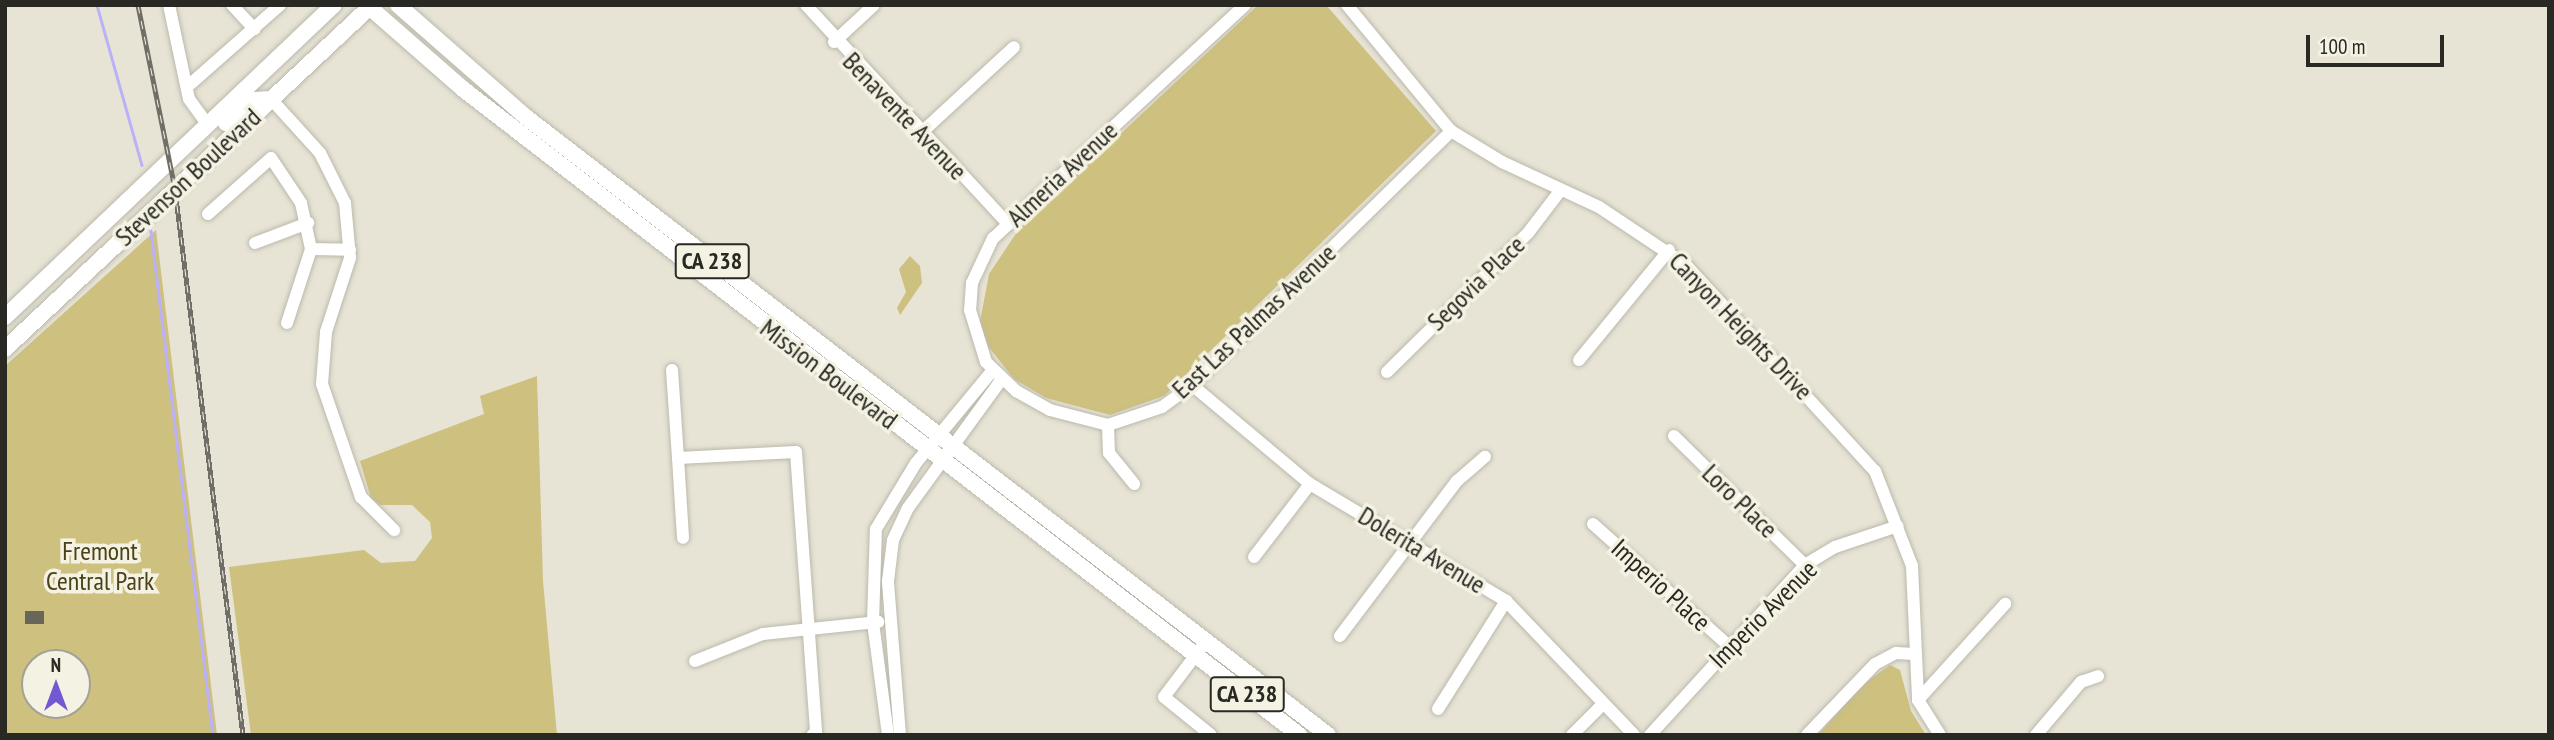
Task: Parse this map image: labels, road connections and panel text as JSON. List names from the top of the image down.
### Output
{
  "streets": {
    "main road": ["Stevenson Boulevard", "CA 238", "Mission Boulevard"],
    "street": [
      "Benavente Avenue",
      "Almeria Avenue",
      "Segovia Place",
      "East Las Palmas Avenue",
      "Canyon Heights Drive",
      "Loro Place",
      "Dolerita Avenue",
      "Imperio Place",
      "Imperio Avenue"
    ]
  },
  "crossings": [
    ["Benavente Avenue", "Almeria Avenue"],
    ["Stevenson Boulevard", "Mission Boulevard"],
    ["Segovia Place", "Canyon Heights Drive"],
    ["East Las Palmas Avenue", "Canyon Heights Drive"],
    ["East Las Palmas Avenue", "Dolerita Avenue"],
    ["Canyon Heights Drive", "Imperio Avenue"],
    ["Loro Place", "Imperio Avenue"],
    ["Imperio Place", "Imperio Avenue"]
  ],
  "parks": ["Fremont Central Park"],
  "scale_bar": "100 m",
  "north": "top"
}
